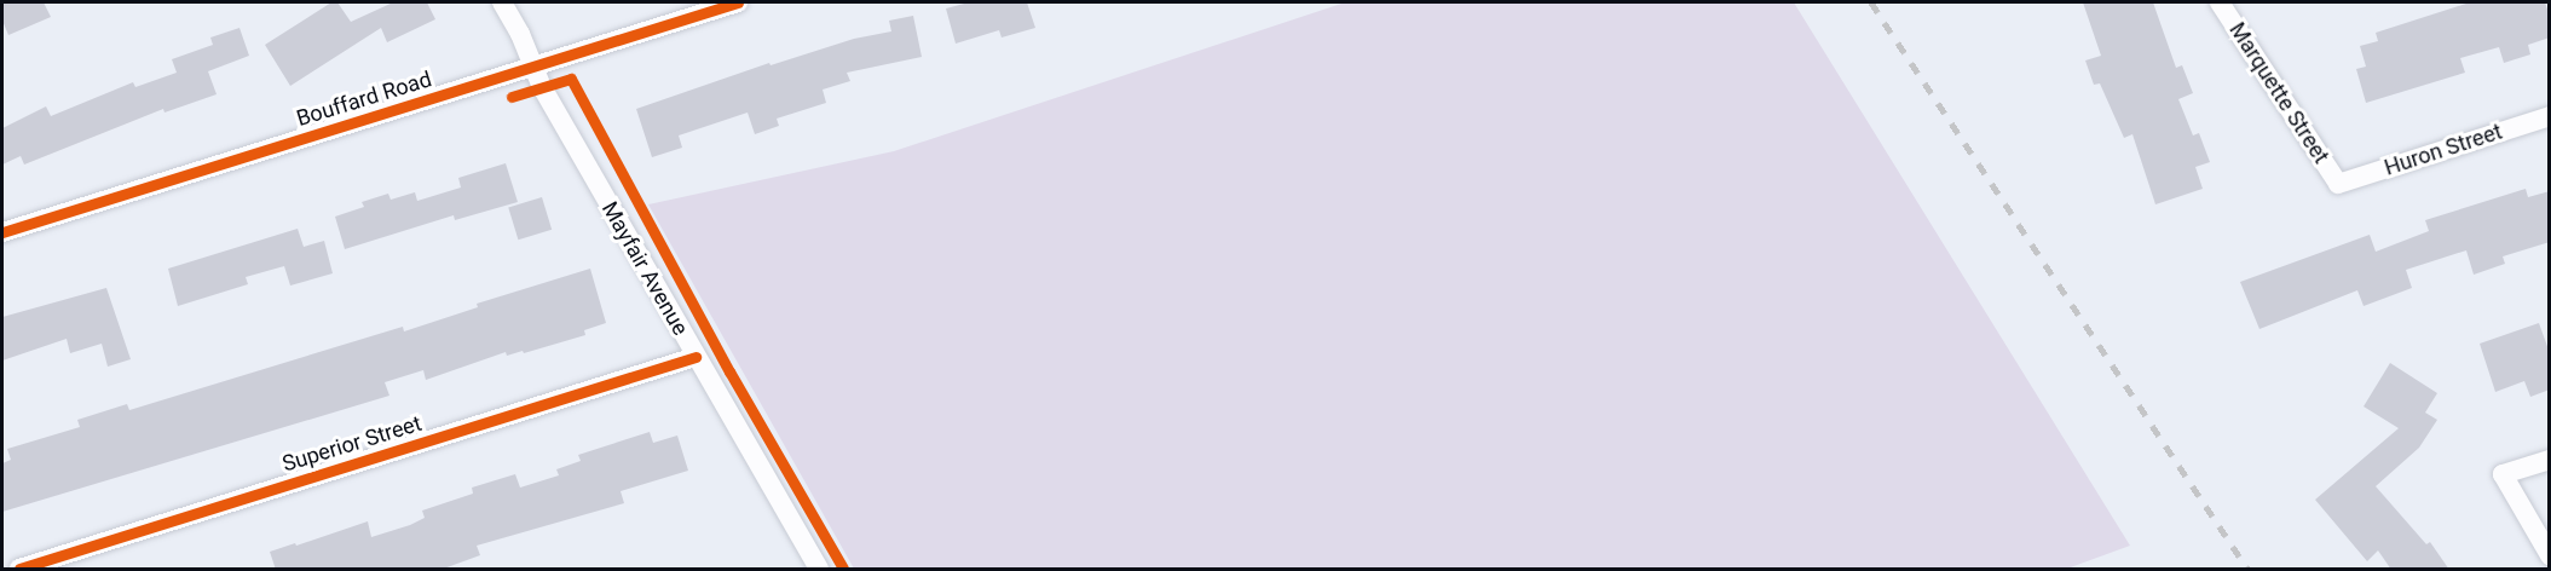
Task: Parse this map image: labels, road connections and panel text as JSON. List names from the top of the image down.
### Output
{
  "streets": {
    "street": [
      "Marquette Street",
      "Bouffard Road",
      "Huron Street",
      "Mayfair Avenue",
      "Superior Street"
    ]
  },
  "crossings": [
    ["Marquette Street", "Huron Street"],
    ["Bouffard Road", "Mayfair Avenue"],
    ["Mayfair Avenue", "Superior Street"]
  ]
}
